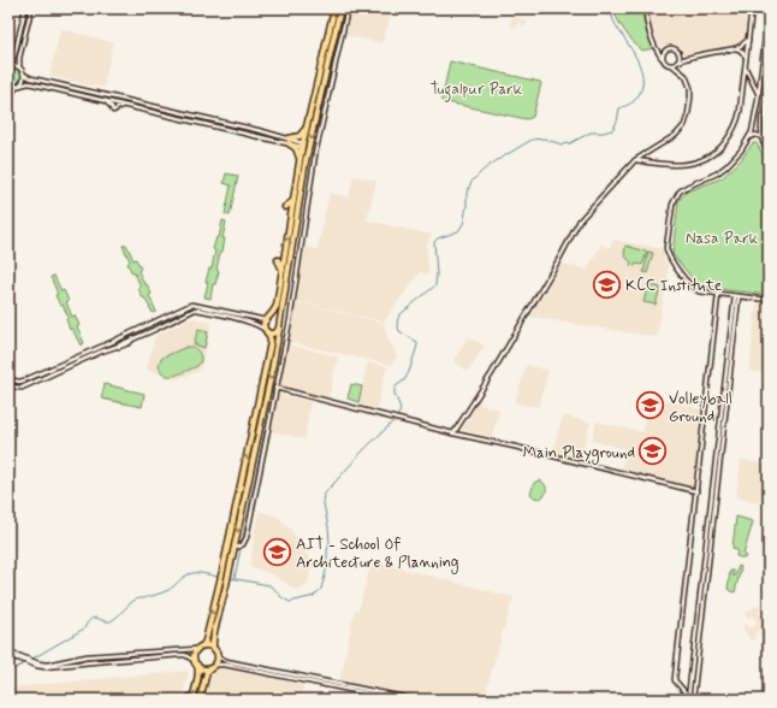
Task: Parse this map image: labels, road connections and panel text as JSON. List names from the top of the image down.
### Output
{
  "parks": ["Tugalpur Park", "Nasa Park"],
  "places": {
    "school or university": [
      "KCC Institute",
      "Volleyball Ground",
      "Main Playground",
      "AIT - School Of Architecture & Planning"
    ]
  }
}
